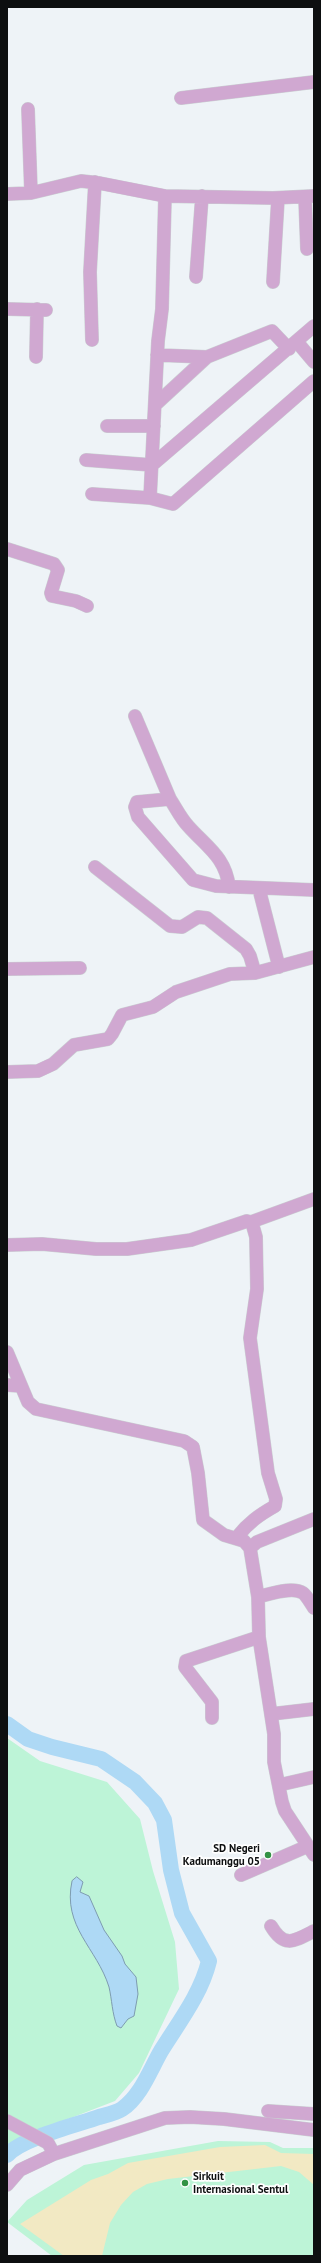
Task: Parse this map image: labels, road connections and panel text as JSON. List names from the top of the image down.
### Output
{
  "places": ["SD Negeri Kadumanggu 05", "Sirkuit Internasional Sentul"]
}
